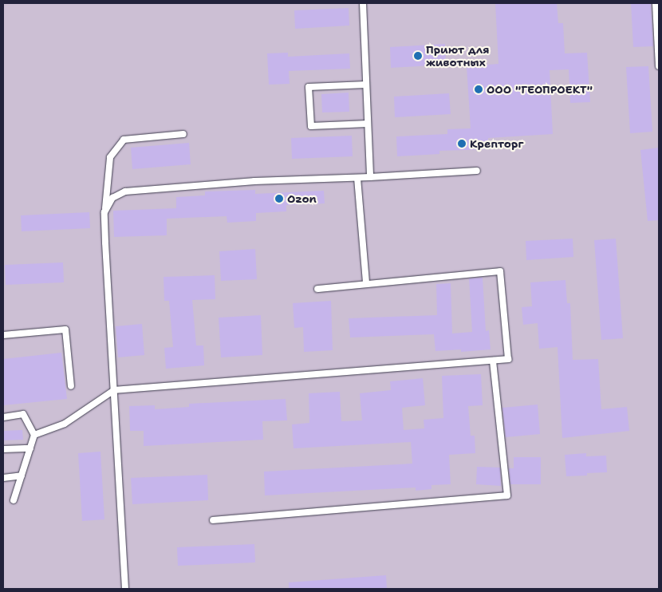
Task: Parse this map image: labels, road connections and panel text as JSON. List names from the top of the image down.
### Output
{
  "places": [
    "Приют для животных",
    "ООО \"ГЕОПРОЕКТ\"",
    "Крепторг",
    "Ozon"
  ]
}
